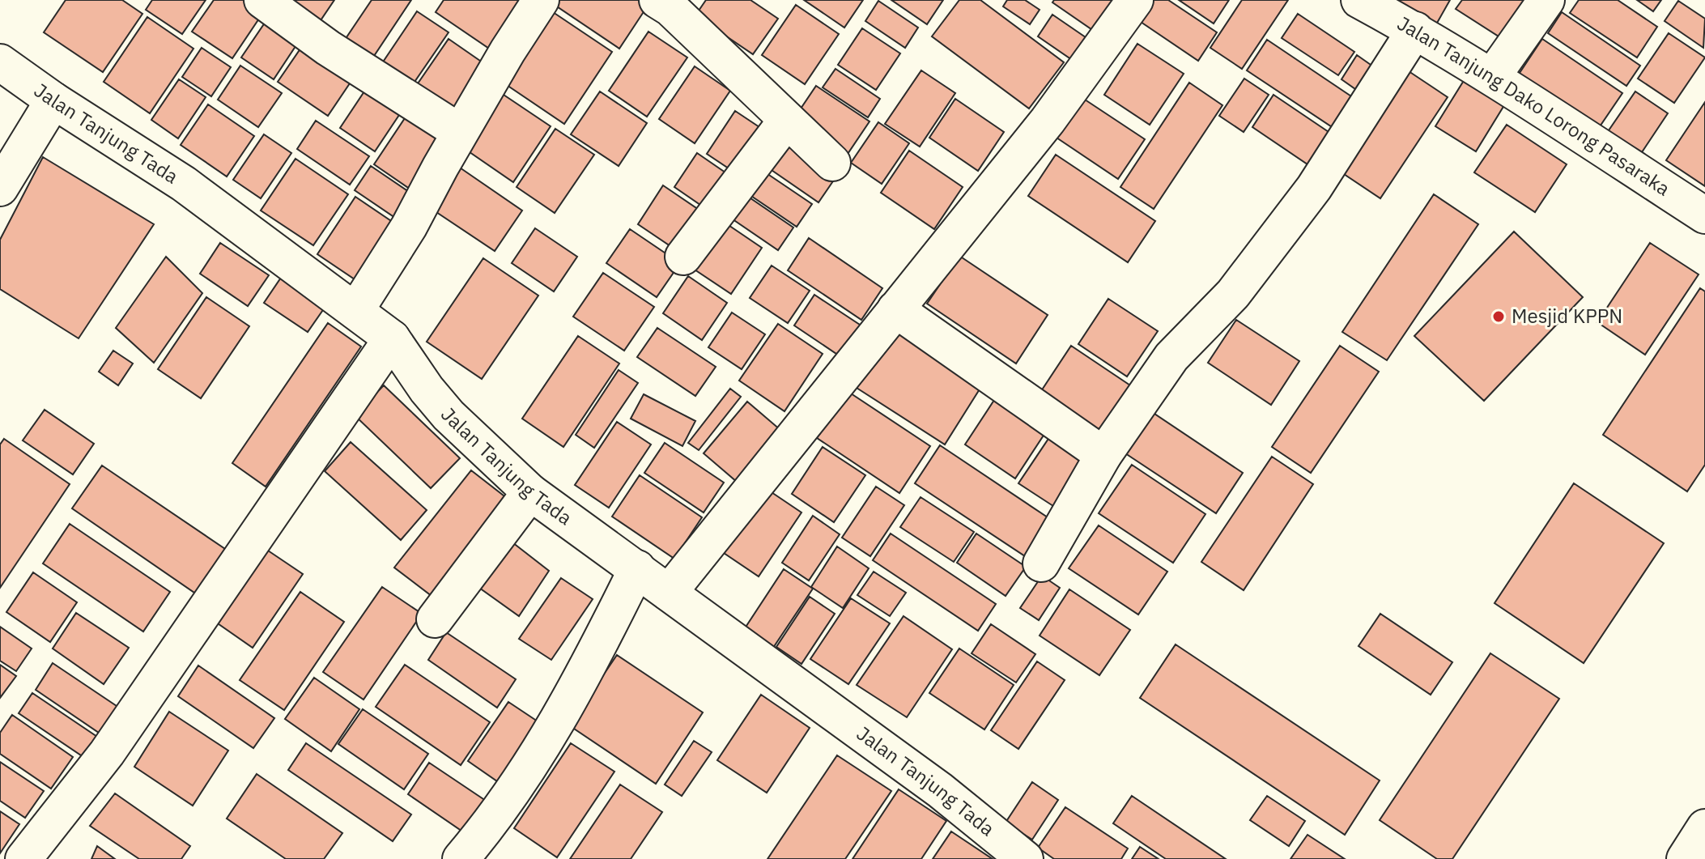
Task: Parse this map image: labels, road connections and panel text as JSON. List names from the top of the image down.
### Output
{
  "streets": {
    "street": ["Jalan Tanjung Dako Lorong Pasaraka", "Jalan Tanjung Tada"]
  },
  "places": ["Mesjid KPPN"]
}
